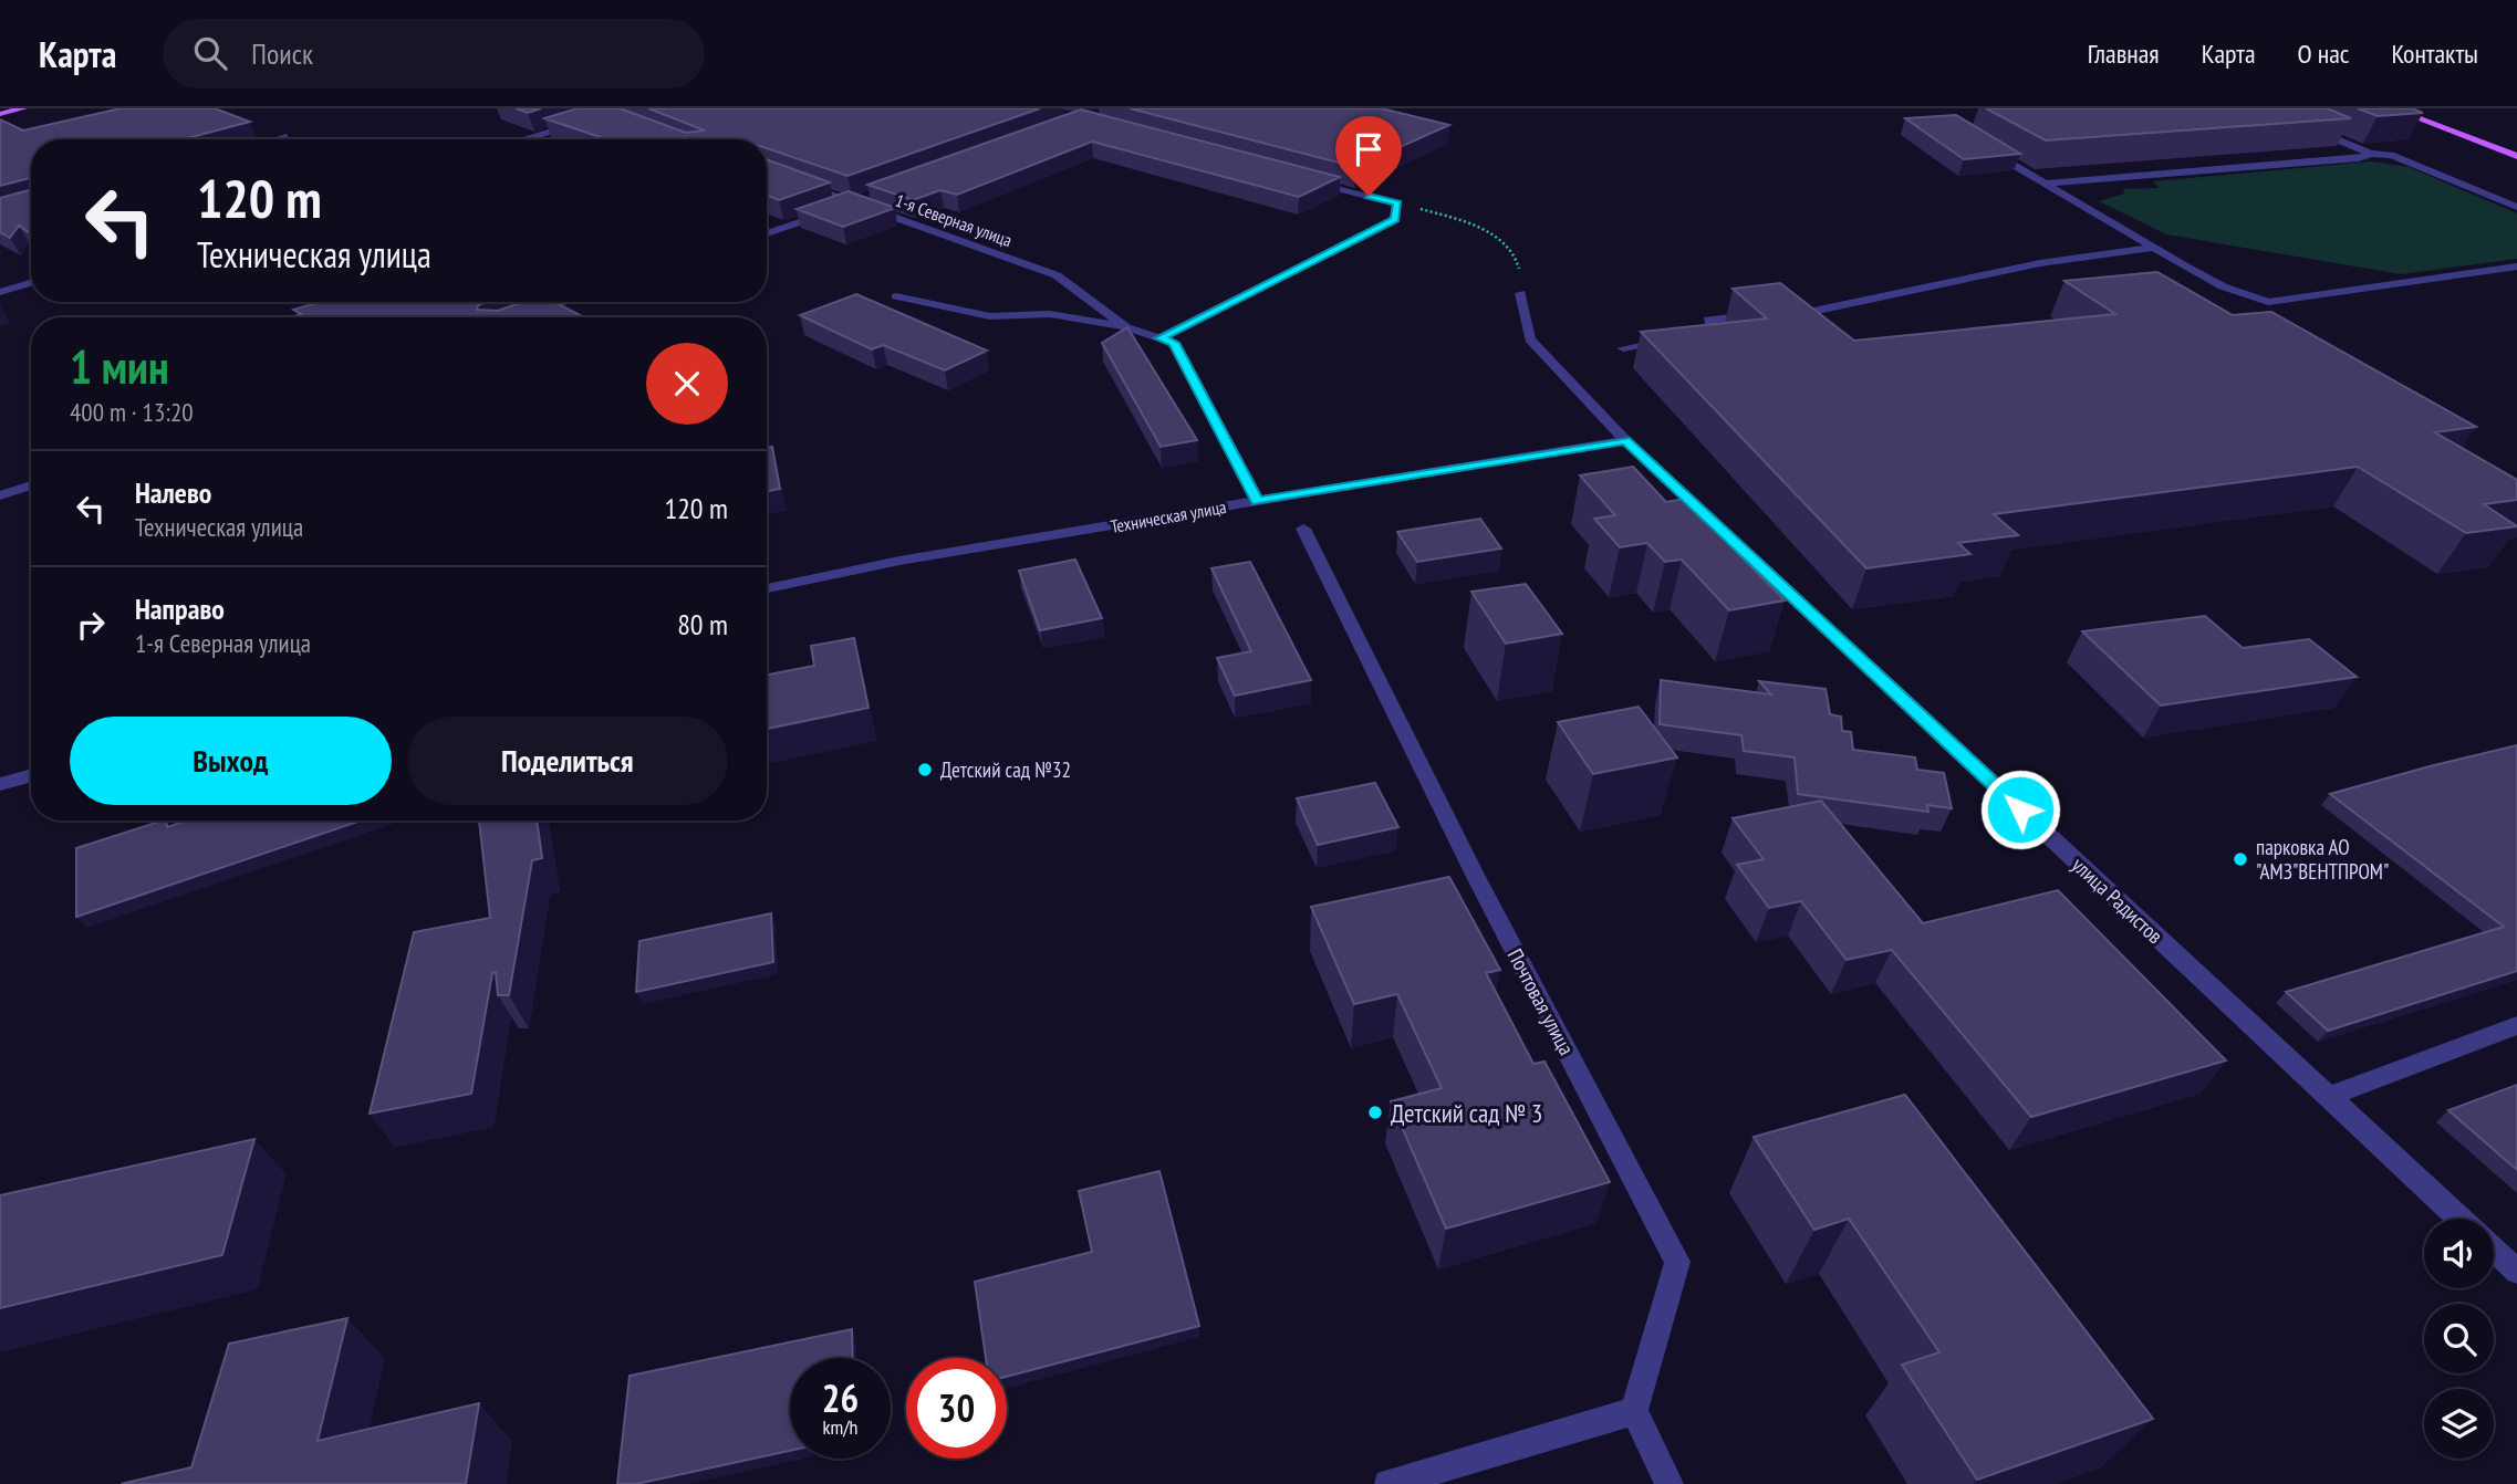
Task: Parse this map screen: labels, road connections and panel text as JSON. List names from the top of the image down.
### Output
{
  "streets": {
    "street": [
      "1-я Северная улица",
      "Техническая улица",
      "улица Радистов",
      "Почтовая улица"
    ]
  },
  "crossings": [
    ["1-я Северная улица", "Техническая улица"],
    ["Техническая улица", "улица Радистов"]
  ],
  "places": ["Детский сад №32", "парковка АО \"АМЗ\"ВЕНТПРОМ\"", "Детский сад № 3"],
  "page": {
    "header": "Карта",
    "search": "Поиск",
    "nav": [
      "Главная",
      "Карта",
      "О нас",
      "Контакты"
    ],
    "turn": ["120 m", "Техническая улица"],
    "heading": ["1 мин", "400 m · 13:20"],
    "list": [
      {
        "name": "Налево",
        "note": "Техническая улица",
        "value": "120 m"
      },
      {
        "name": "Направо",
        "note": "1-я Северная улица",
        "value": "80 m"
      }
    ],
    "buttons": ["Выход", "Поделиться"],
    "speed": "26 km/h",
    "limit": "30"
  }
}
